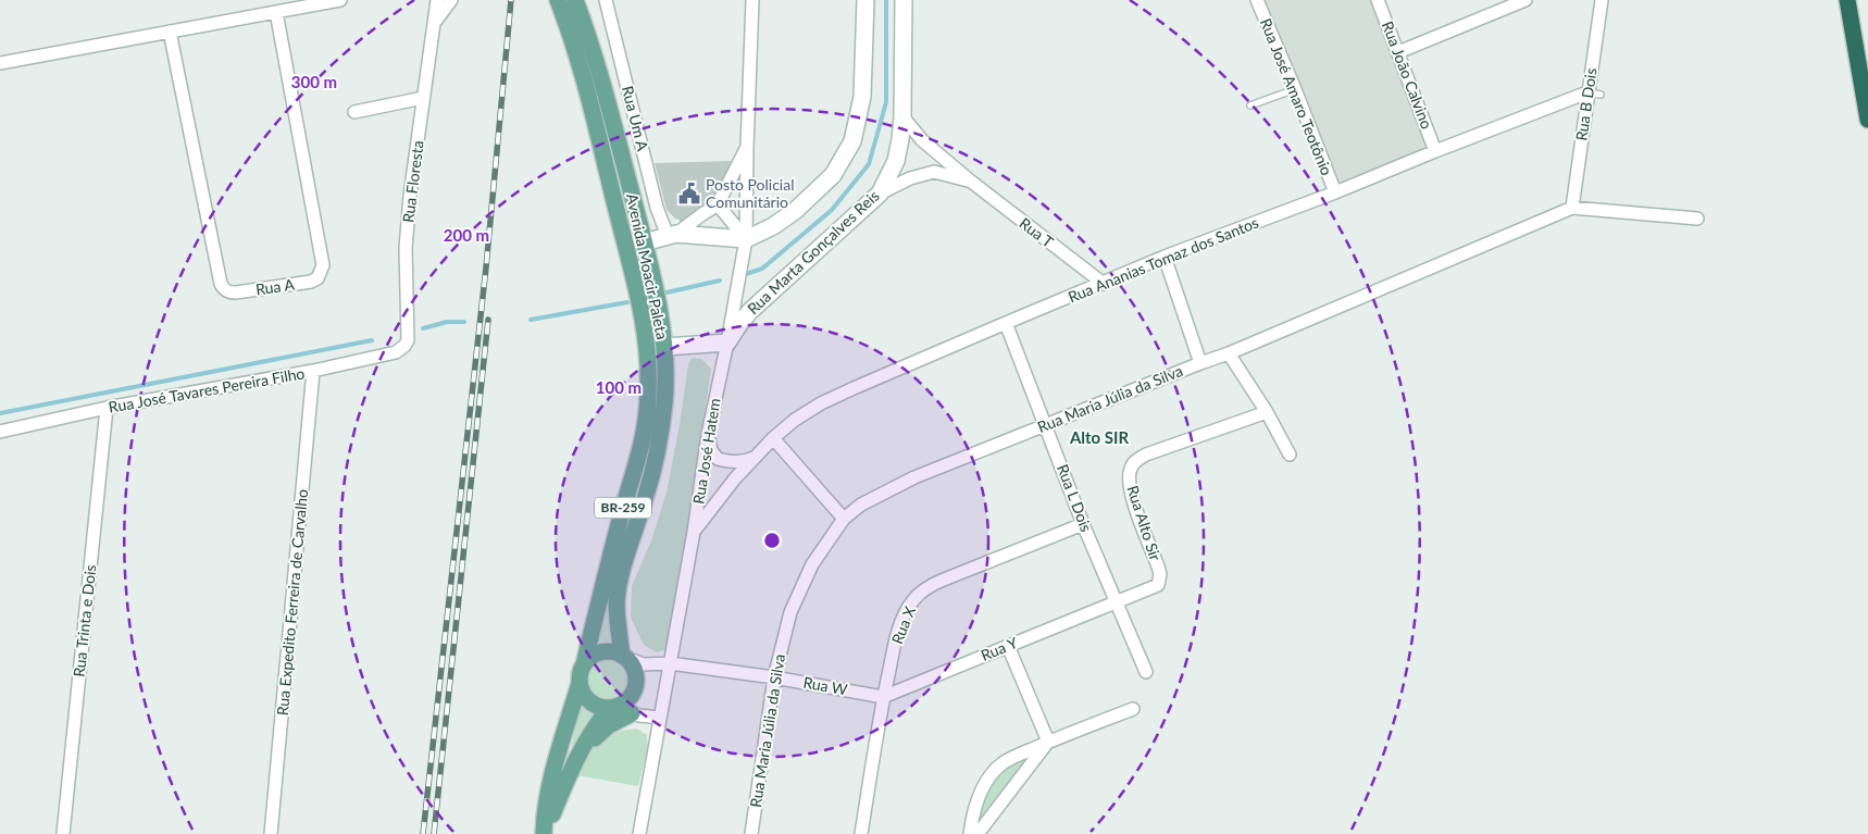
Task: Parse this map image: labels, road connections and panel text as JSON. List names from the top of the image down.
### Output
{
  "streets": {
    "main road": ["Avenida Moacir Paleta", "BR-259"],
    "street": [
      "Rua João Calvino",
      "Rua José Amaro Teotônio",
      "Rua B Dois",
      "Rua Um A",
      "Rua Floresta",
      "Rua T",
      "Rua Marta Gonçalves Reis",
      "Rua Ananias Tomaz dos Santos",
      "Rua A",
      "Rua José Tavares Pereira Filho",
      "Rua Maria Júlia da Silva",
      "Rua José Hatem",
      "Rua L Dois",
      "Rua Alto Sir",
      "Rua Expedito Ferreira de Carvalho",
      "Rua Trinta e Dois",
      "Rua X",
      "Rua Y",
      "Rua W"
    ]
  },
  "crossings": [
    ["Rua João Calvino", "Rua Ananias Tomaz dos Santos"],
    ["Rua José Amaro Teotônio", "Rua Ananias Tomaz dos Santos"],
    ["Rua B Dois", "Rua Ananias Tomaz dos Santos"],
    ["Rua B Dois", "Rua Maria Júlia da Silva"],
    ["Rua Um A", "Rua José Hatem"],
    ["Rua Floresta", "Rua José Tavares Pereira Filho"],
    ["Rua T", "Rua Marta Gonçalves Reis"],
    ["Rua T", "Rua Ananias Tomaz dos Santos"],
    ["Rua Marta Gonçalves Reis", "Rua José Hatem"],
    ["Rua Ananias Tomaz dos Santos", "Rua José Hatem"],
    ["Rua Ananias Tomaz dos Santos", "Rua L Dois"],
    ["Rua José Tavares Pereira Filho", "Rua Expedito Ferreira de Carvalho"],
    ["Rua José Tavares Pereira Filho", "Rua Trinta e Dois"],
    ["Rua Maria Júlia da Silva", "Rua L Dois"],
    ["Rua Maria Júlia da Silva", "Rua W"],
    ["Rua José Hatem", "Rua W"],
    ["Rua L Dois", "Rua Alto Sir"],
    ["Rua L Dois", "Rua X"],
    ["Rua L Dois", "Rua Y"],
    ["Rua Alto Sir", "Rua Y"],
    ["Rua X", "Rua Y"],
    ["Rua X", "Rua W"],
    ["Rua Y", "Rua W"]
  ],
  "districts": ["Alto SIR"],
  "places": {
    "public building": ["Posto Policial Comunitário"]
  },
  "rings": ["300 m", "200 m", "100 m"]
}
